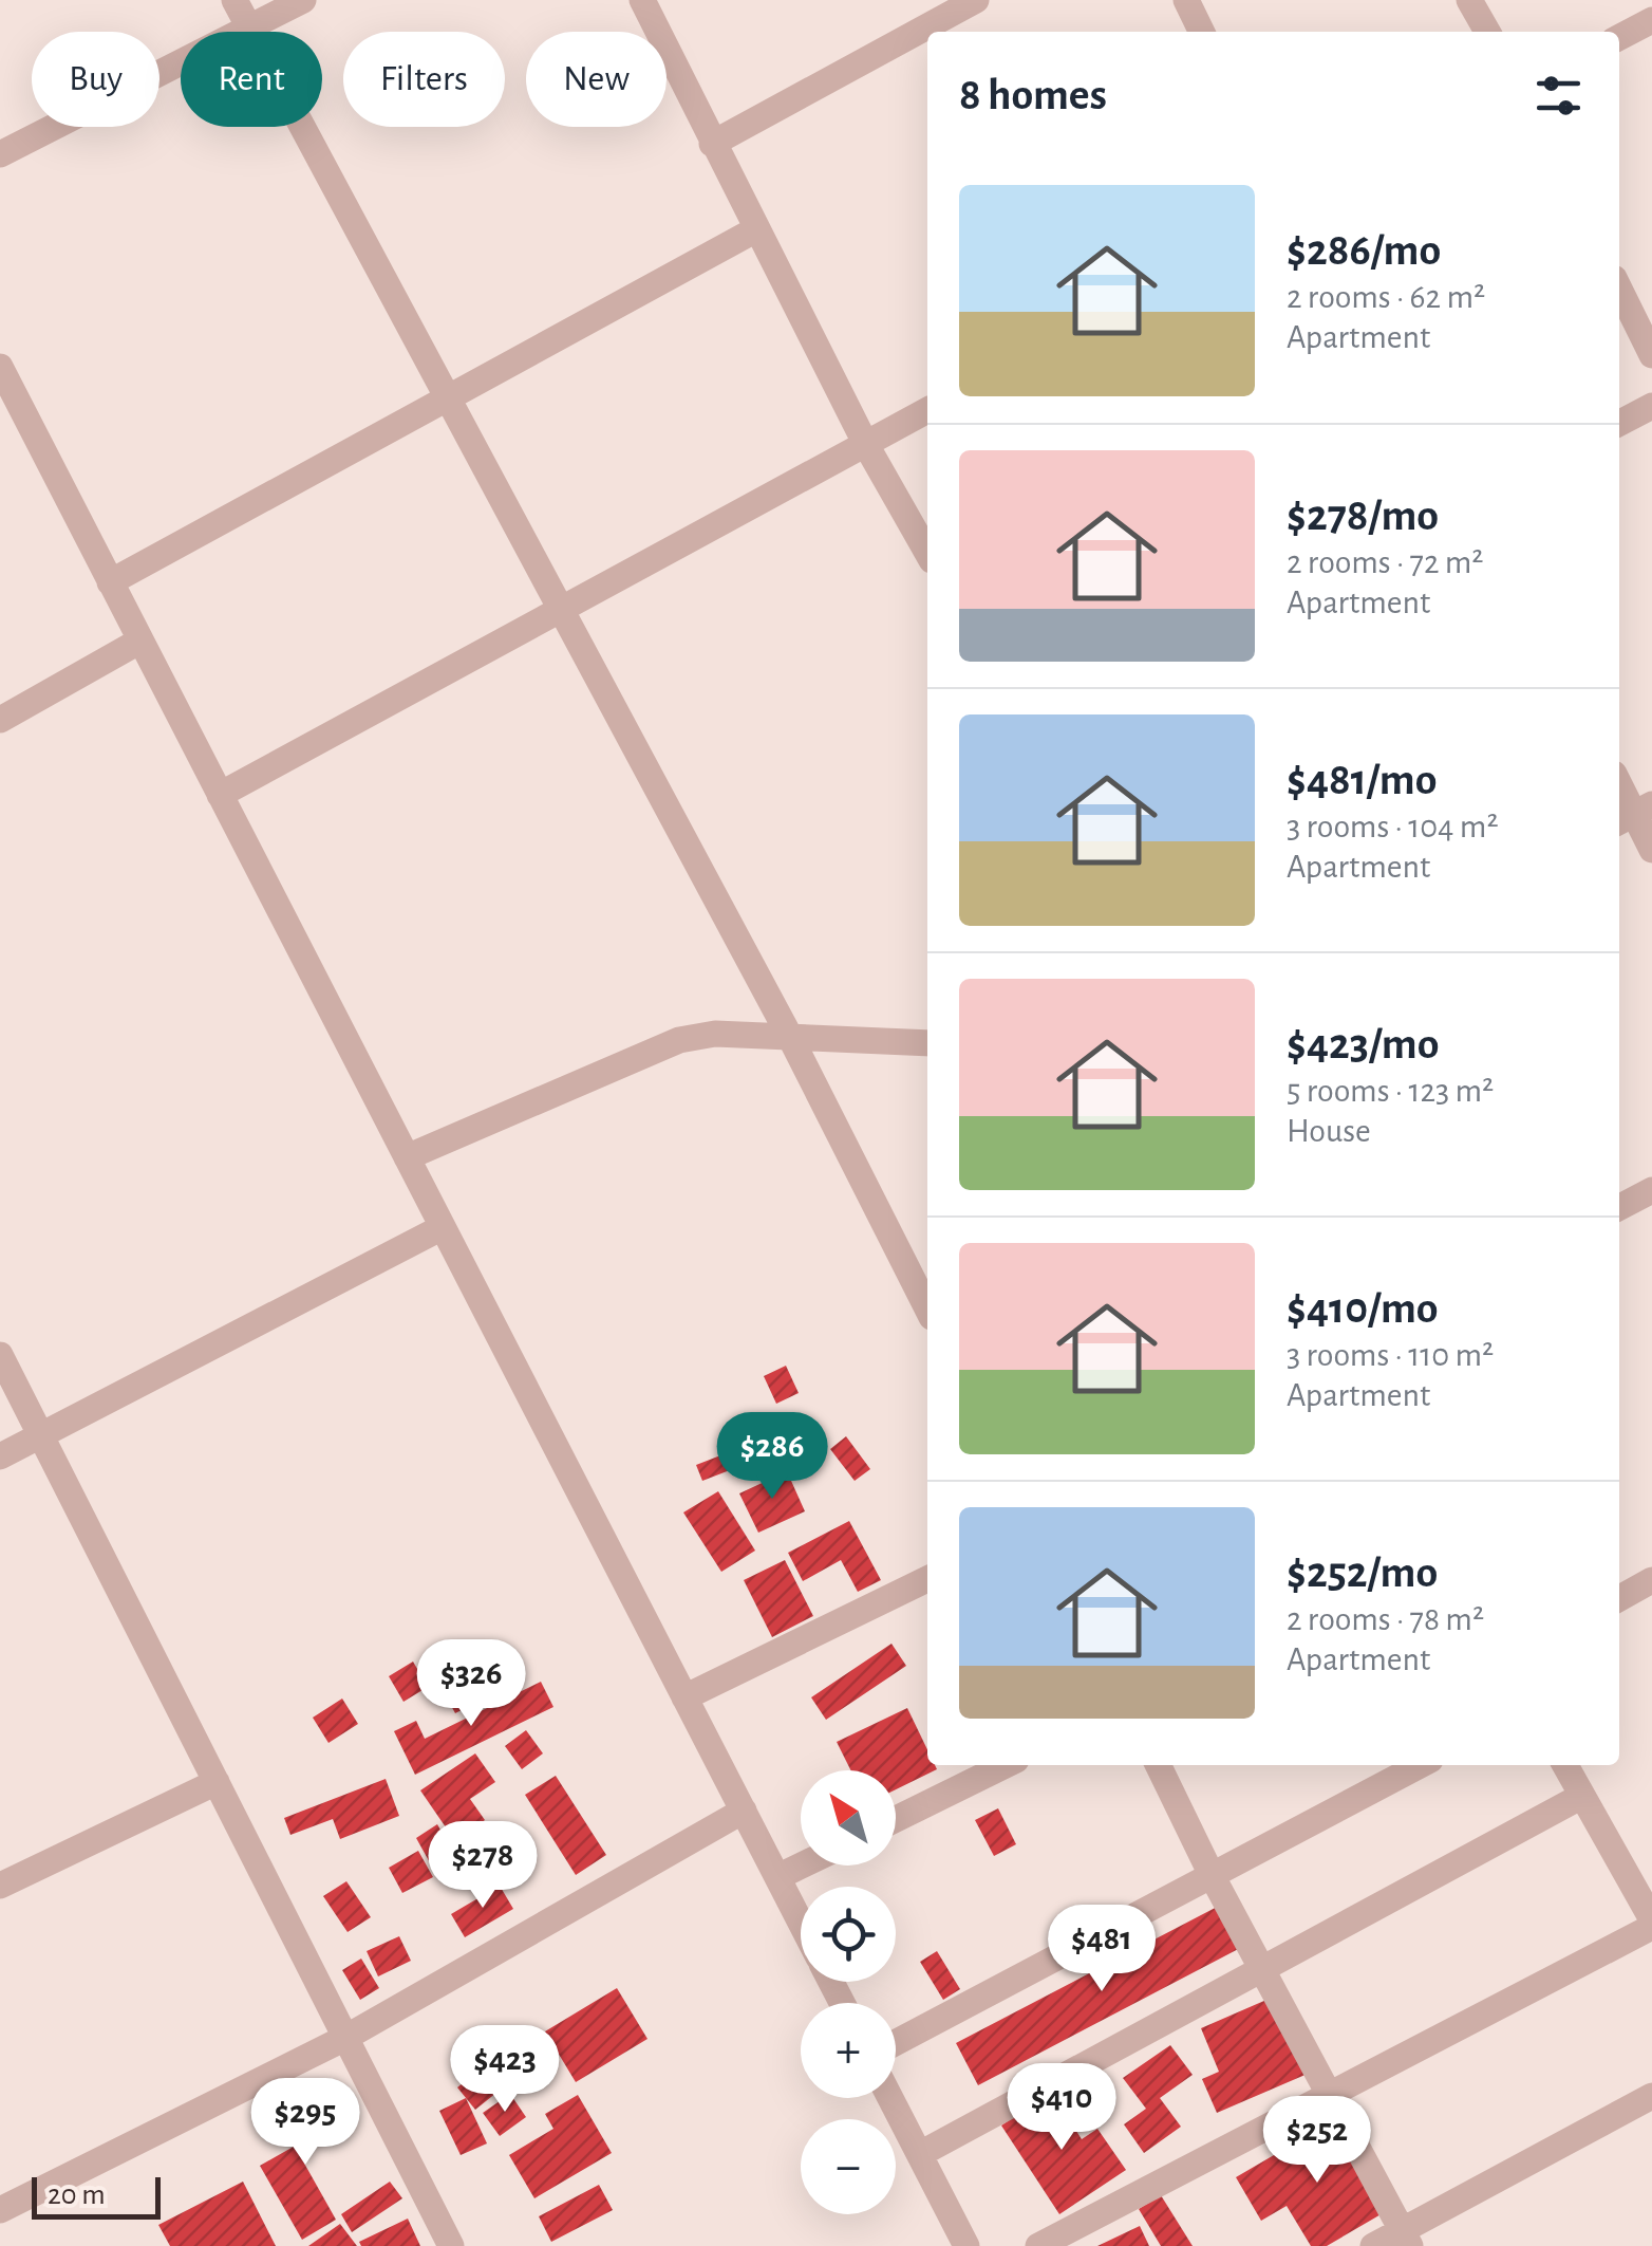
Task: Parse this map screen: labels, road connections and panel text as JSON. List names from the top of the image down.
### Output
{
  "scale_bar": "20 m",
  "north": "top left",
  "page": {
    "chip": [
      "Buy",
      "Rent",
      "Filters",
      "New"
    ],
    "heading": "8 homes",
    "list": [
      {
        "name": "$286/mo",
        "note": "2 rooms · 62 m² · Apartment"
      },
      {
        "name": "$278/mo",
        "note": "2 rooms · 72 m² · Apartment"
      },
      {
        "name": "$481/mo",
        "note": "3 rooms · 104 m² · Apartment"
      },
      {
        "name": "$423/mo",
        "note": "5 rooms · 123 m² · House"
      },
      {
        "name": "$410/mo",
        "note": "3 rooms · 110 m² · Apartment"
      },
      {
        "name": "$252/mo",
        "note": "2 rooms · 78 m² · Apartment"
      }
    ],
    "price": [
      "$286",
      "$326",
      "$278",
      "$481",
      "$423",
      "$410",
      "$295",
      "$252"
    ],
    "map_buttons": ["+", "−"],
    "scale": "20 m"
  }
}
